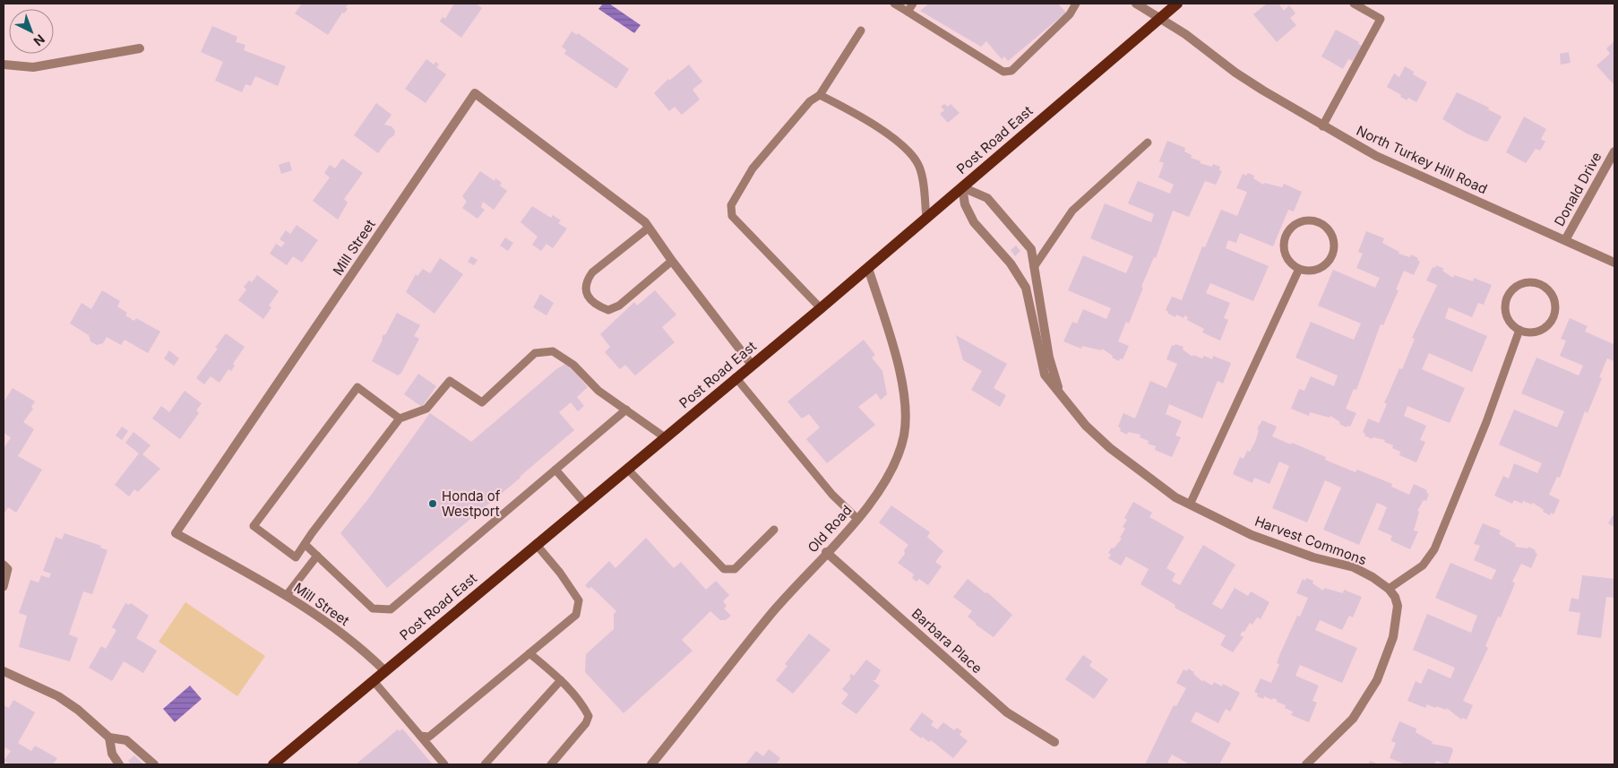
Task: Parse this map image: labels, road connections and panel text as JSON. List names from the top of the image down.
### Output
{
  "streets": {
    "main road": ["Post Road East"],
    "street": [
      "North Turkey Hill Road",
      "Donald Drive",
      "Mill Street",
      "Old Road",
      "Harvest Commons",
      "Barbara Place"
    ]
  },
  "crossings": [
    ["Post Road East", "North Turkey Hill Road"],
    ["Post Road East", "Mill Street"],
    ["Post Road East", "Old Road"],
    ["Post Road East", "Harvest Commons"],
    ["North Turkey Hill Road", "Donald Drive"],
    ["Old Road", "Barbara Place"]
  ],
  "places": ["Honda of Westport"],
  "north": "bottom right"
}
